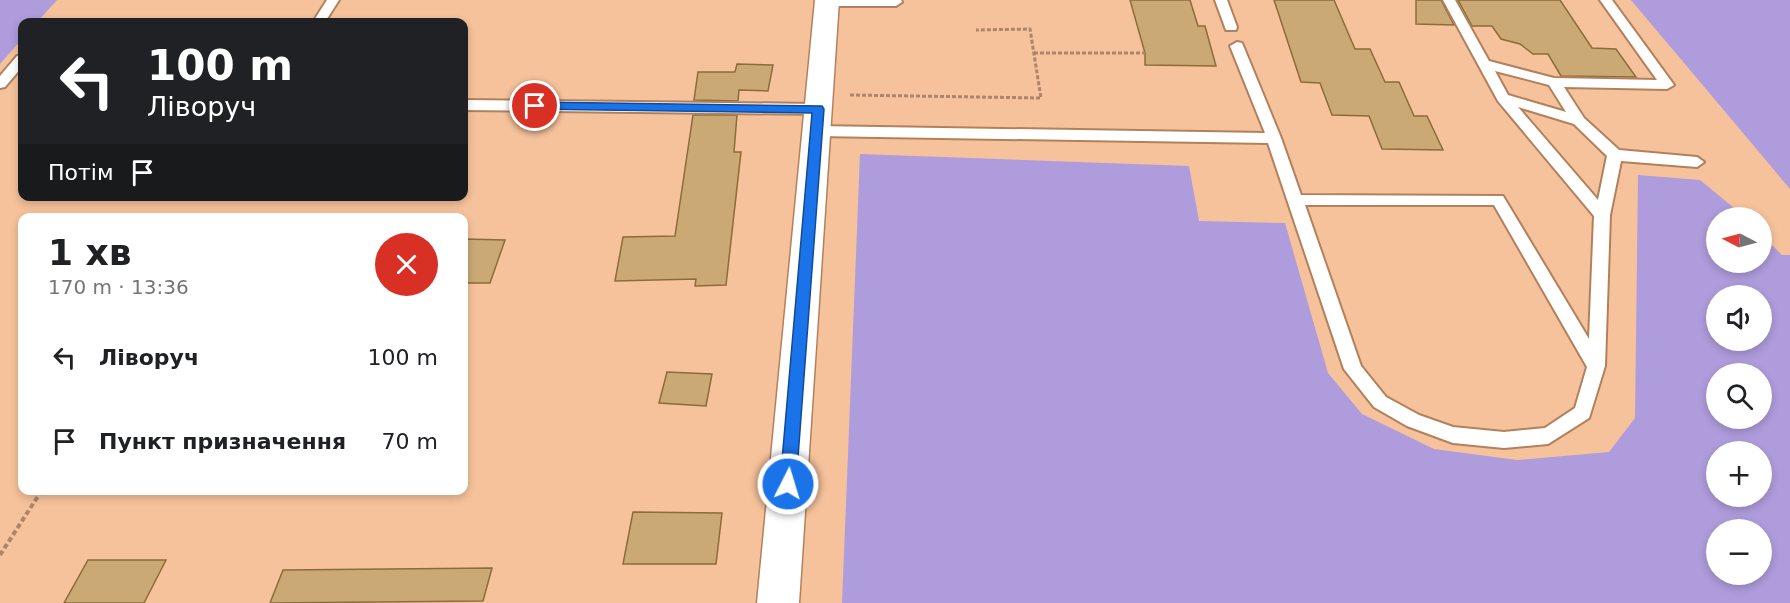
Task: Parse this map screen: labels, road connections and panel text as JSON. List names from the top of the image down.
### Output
{
  "north": "left",
  "page": {
    "turn": ["100 m", "Ліворуч"],
    "then": "Потім",
    "map_buttons": ["+", "−"],
    "heading": ["1 хв", "170 m · 13:36"],
    "list": [
      {
        "name": "Ліворуч",
        "value": "100 m"
      },
      {
        "name": "Пункт призначення",
        "value": "70 m"
      }
    ]
  }
}
